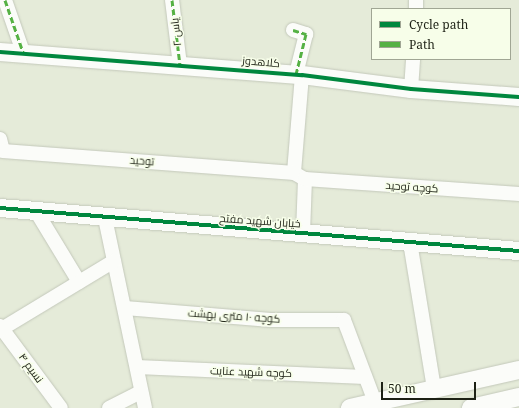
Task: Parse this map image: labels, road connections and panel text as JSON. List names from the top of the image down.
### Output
{
  "streets": {
    "street": [
      "یاس ۲",
      "کلاهدوز",
      "توحید",
      "کوچه توحید",
      "خیابان شهید مفتح",
      "کوچه ۱۰ متری بهشت",
      "نسیم ۴",
      "کوچه شهید عنایت"
    ]
  },
  "crossings": [
    ["یاس ۲", "کلاهدوز"],
    ["توحید", "کوچه توحید"],
    ["کوچه ۱۰ متری بهشت", "کوچه شهید عنایت"]
  ],
  "legend": ["Cycle path", "Path"],
  "scale_bar": "50 m"
}
